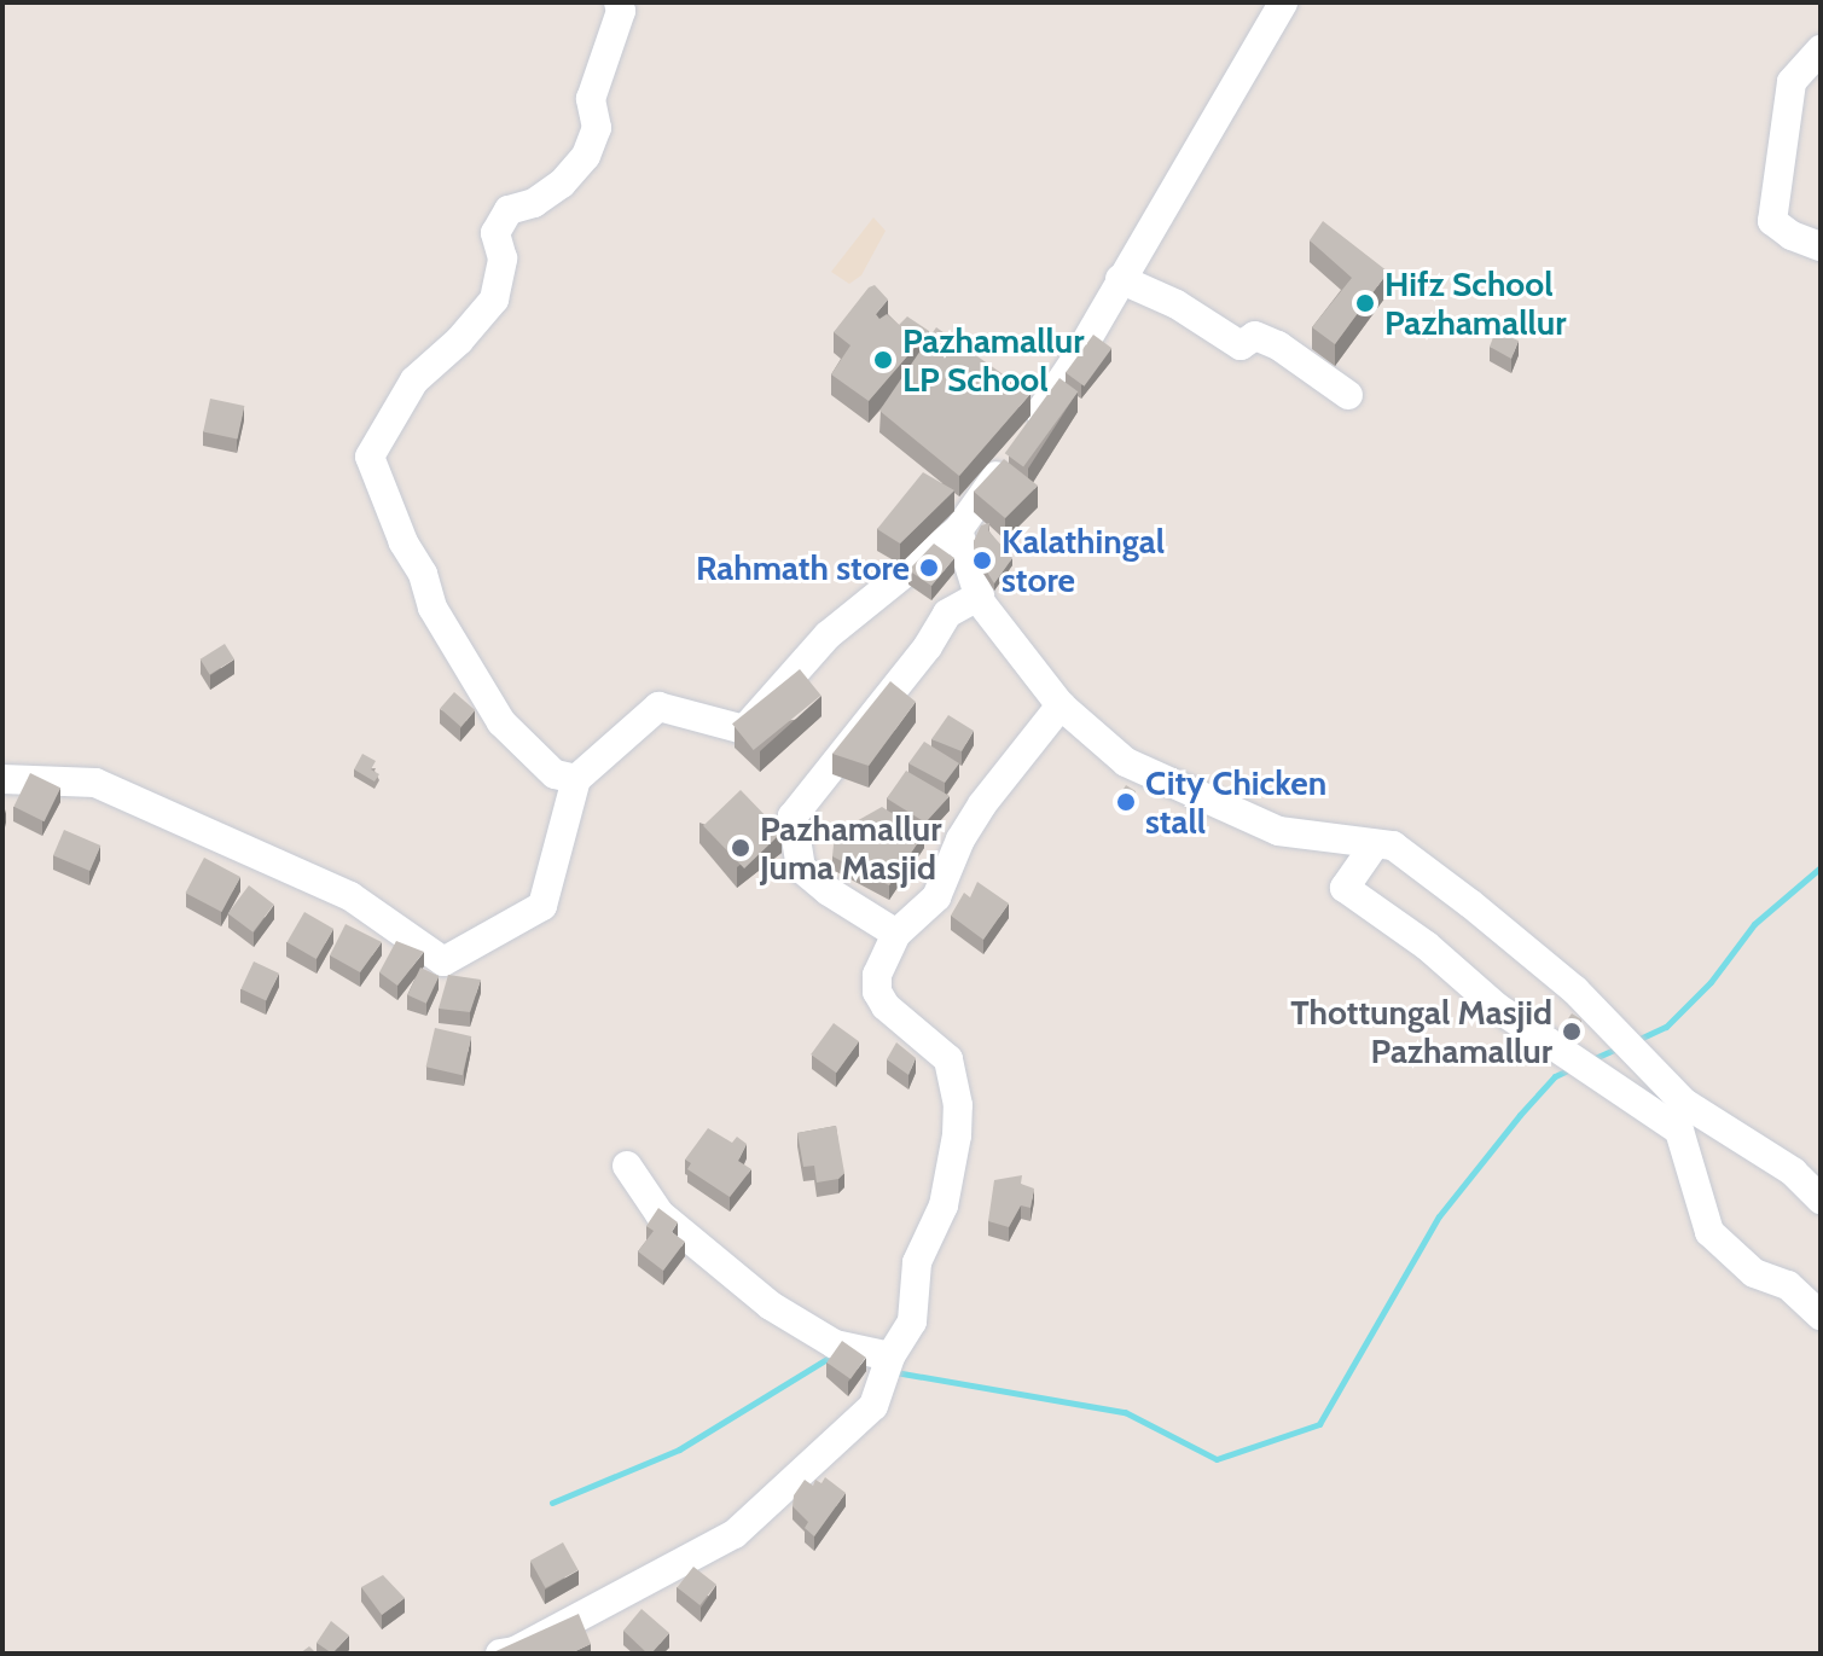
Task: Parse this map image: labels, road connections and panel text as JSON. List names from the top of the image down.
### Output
{
  "places": [
    "Hifz School Pazhamallur",
    "Pazhamallur LP School",
    "Kalathingal store",
    "Rahmath store",
    "City Chicken stall",
    "Pazhamallur Juma Masjid",
    "Thottungal Masjid Pazhamallur"
  ]
}
